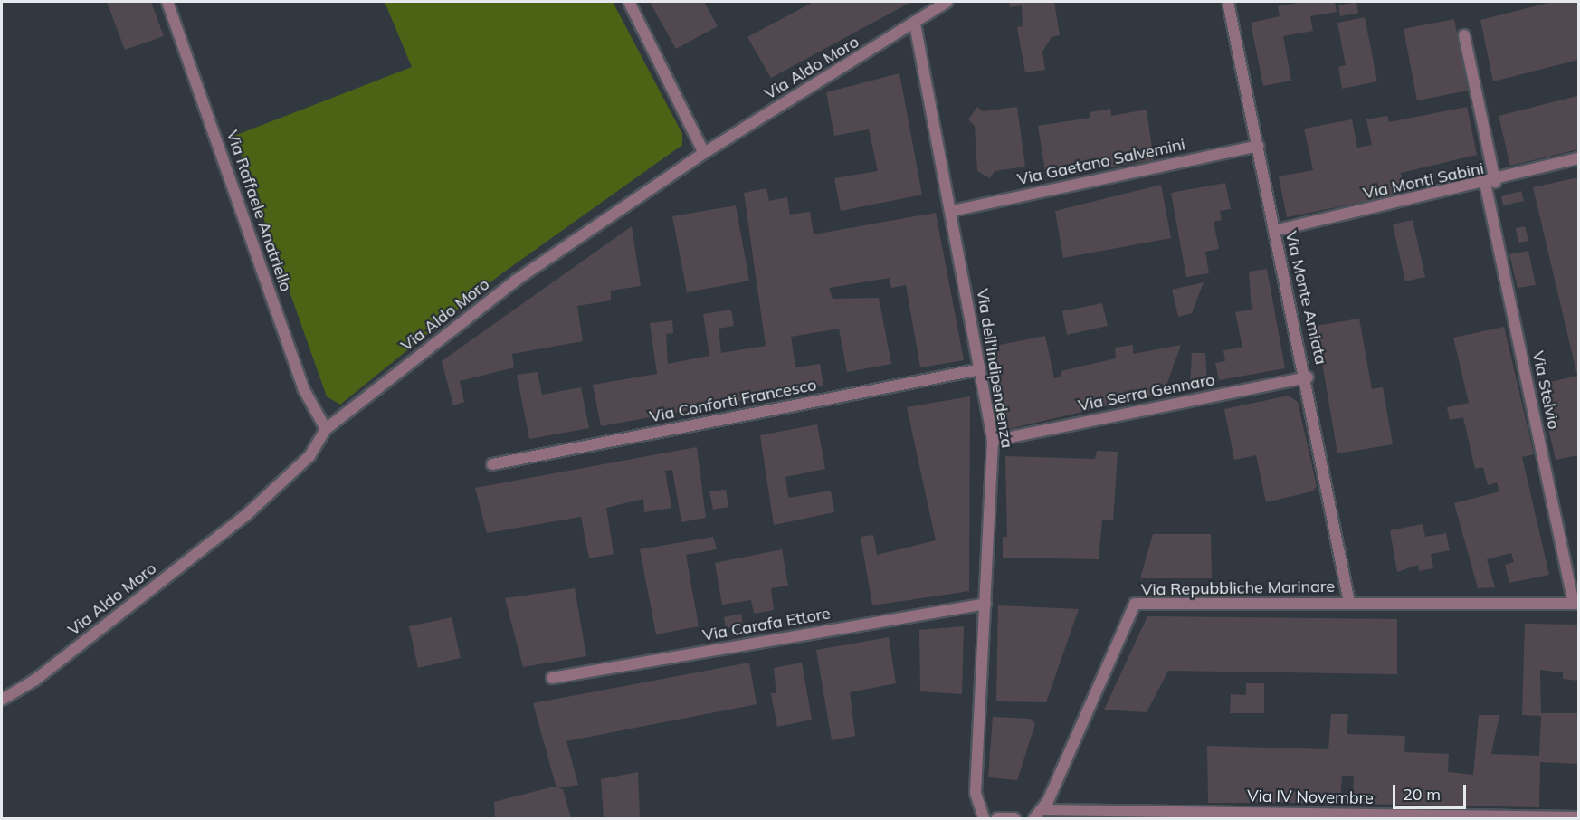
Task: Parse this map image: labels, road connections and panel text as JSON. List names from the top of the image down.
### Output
{
  "streets": {
    "street": [
      "Via Aldo Moro",
      "Via Gaetano Salvemini",
      "Via Monti Sabini",
      "Via Raffaele Anatriello",
      "Via Monte Amiata",
      "Via dell'Indipendenza",
      "Via Stelvio",
      "Via Serra Gennaro",
      "Via Conforti Francesco",
      "Via Repubbliche Marinare",
      "Via Carafa Ettore",
      "Via IV Novembre"
    ]
  },
  "crossings": [
    ["Via Aldo Moro", "Via Raffaele Anatriello"],
    ["Via Aldo Moro", "Via dell'Indipendenza"],
    ["Via Gaetano Salvemini", "Via Monte Amiata"],
    ["Via Gaetano Salvemini", "Via dell'Indipendenza"],
    ["Via Monti Sabini", "Via Monte Amiata"],
    ["Via Monti Sabini", "Via Stelvio"],
    ["Via Monte Amiata", "Via Serra Gennaro"],
    ["Via Monte Amiata", "Via Repubbliche Marinare"],
    ["Via dell'Indipendenza", "Via Serra Gennaro"],
    ["Via dell'Indipendenza", "Via Conforti Francesco"],
    ["Via dell'Indipendenza", "Via Carafa Ettore"],
    ["Via Stelvio", "Via Repubbliche Marinare"],
    ["Via Repubbliche Marinare", "Via IV Novembre"]
  ],
  "scale_bar": "20 m"
}
